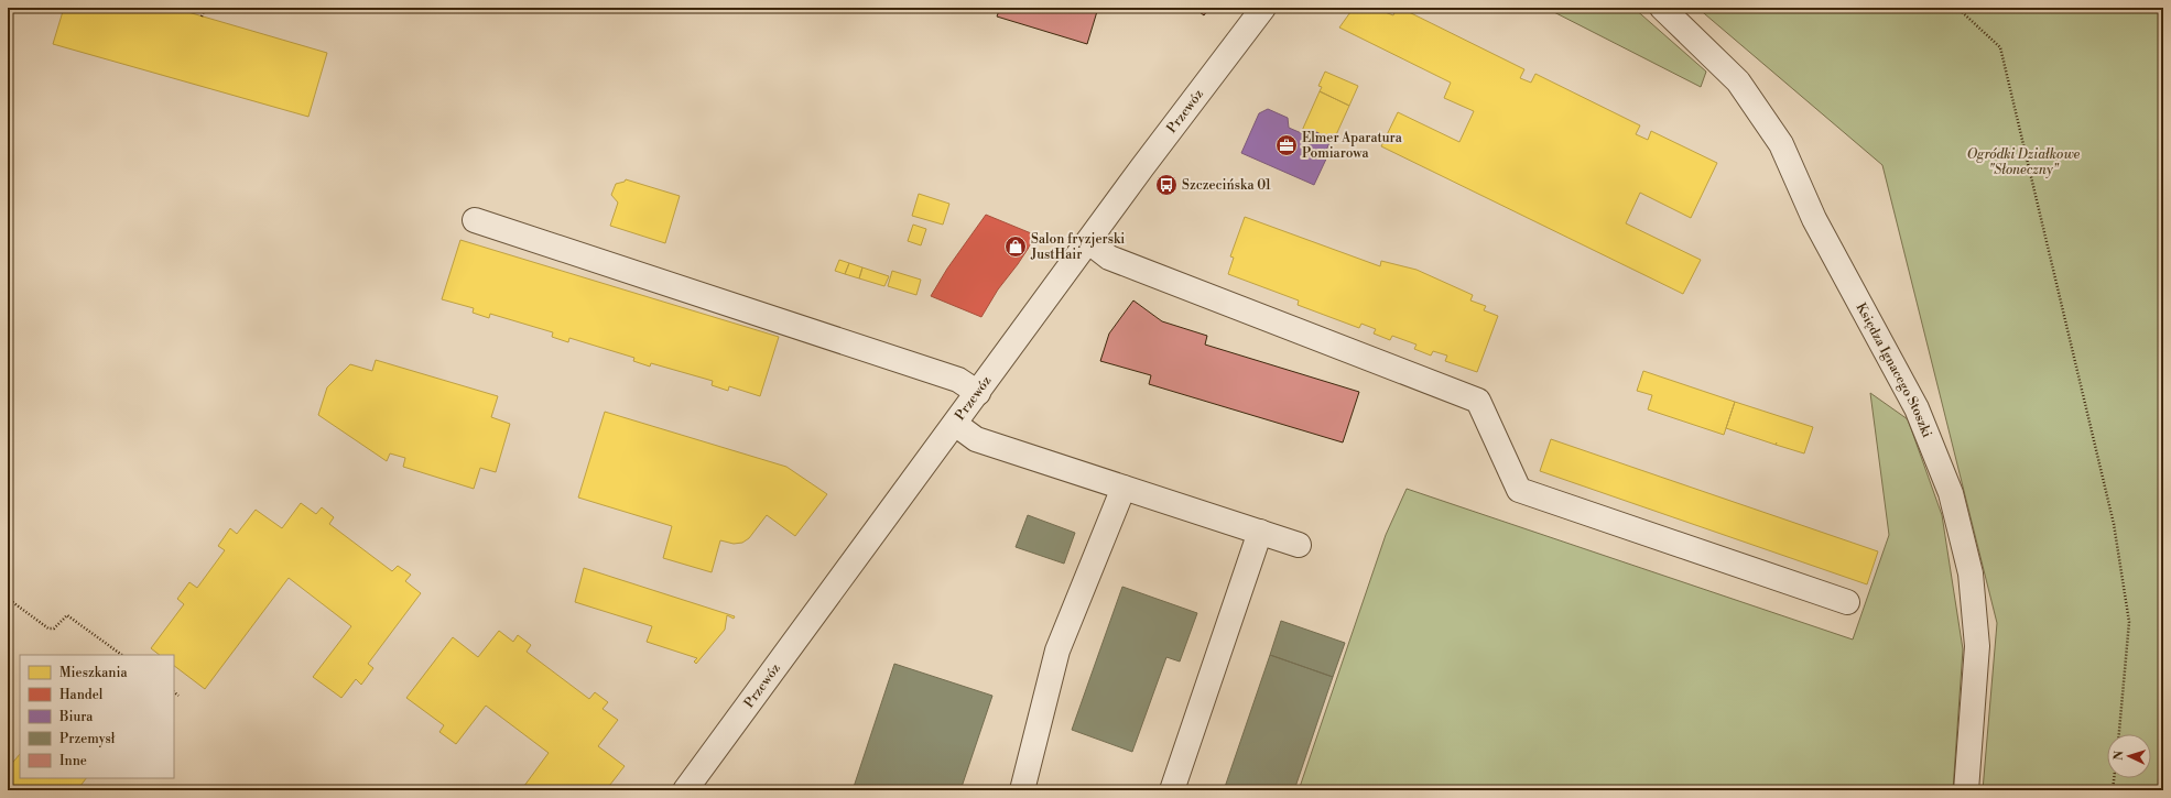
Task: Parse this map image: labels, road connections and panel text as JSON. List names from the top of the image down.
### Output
{
  "streets": {
    "street": ["Przewóz", "Księdza Ignacego Stoszki"]
  },
  "parks": ["Ogródki Działkowe \"Słoneczny\""],
  "places": {
    "office": ["Elmer Aparatura Pomiarowa"],
    "bus stop": ["Szczecińska 01"],
    "shop": ["Salon fryzjerski JustHair"]
  },
  "legend": [
    "Mieszkania",
    "Handel",
    "Biura",
    "Przemysł",
    "Inne"
  ],
  "north": "left"
}
